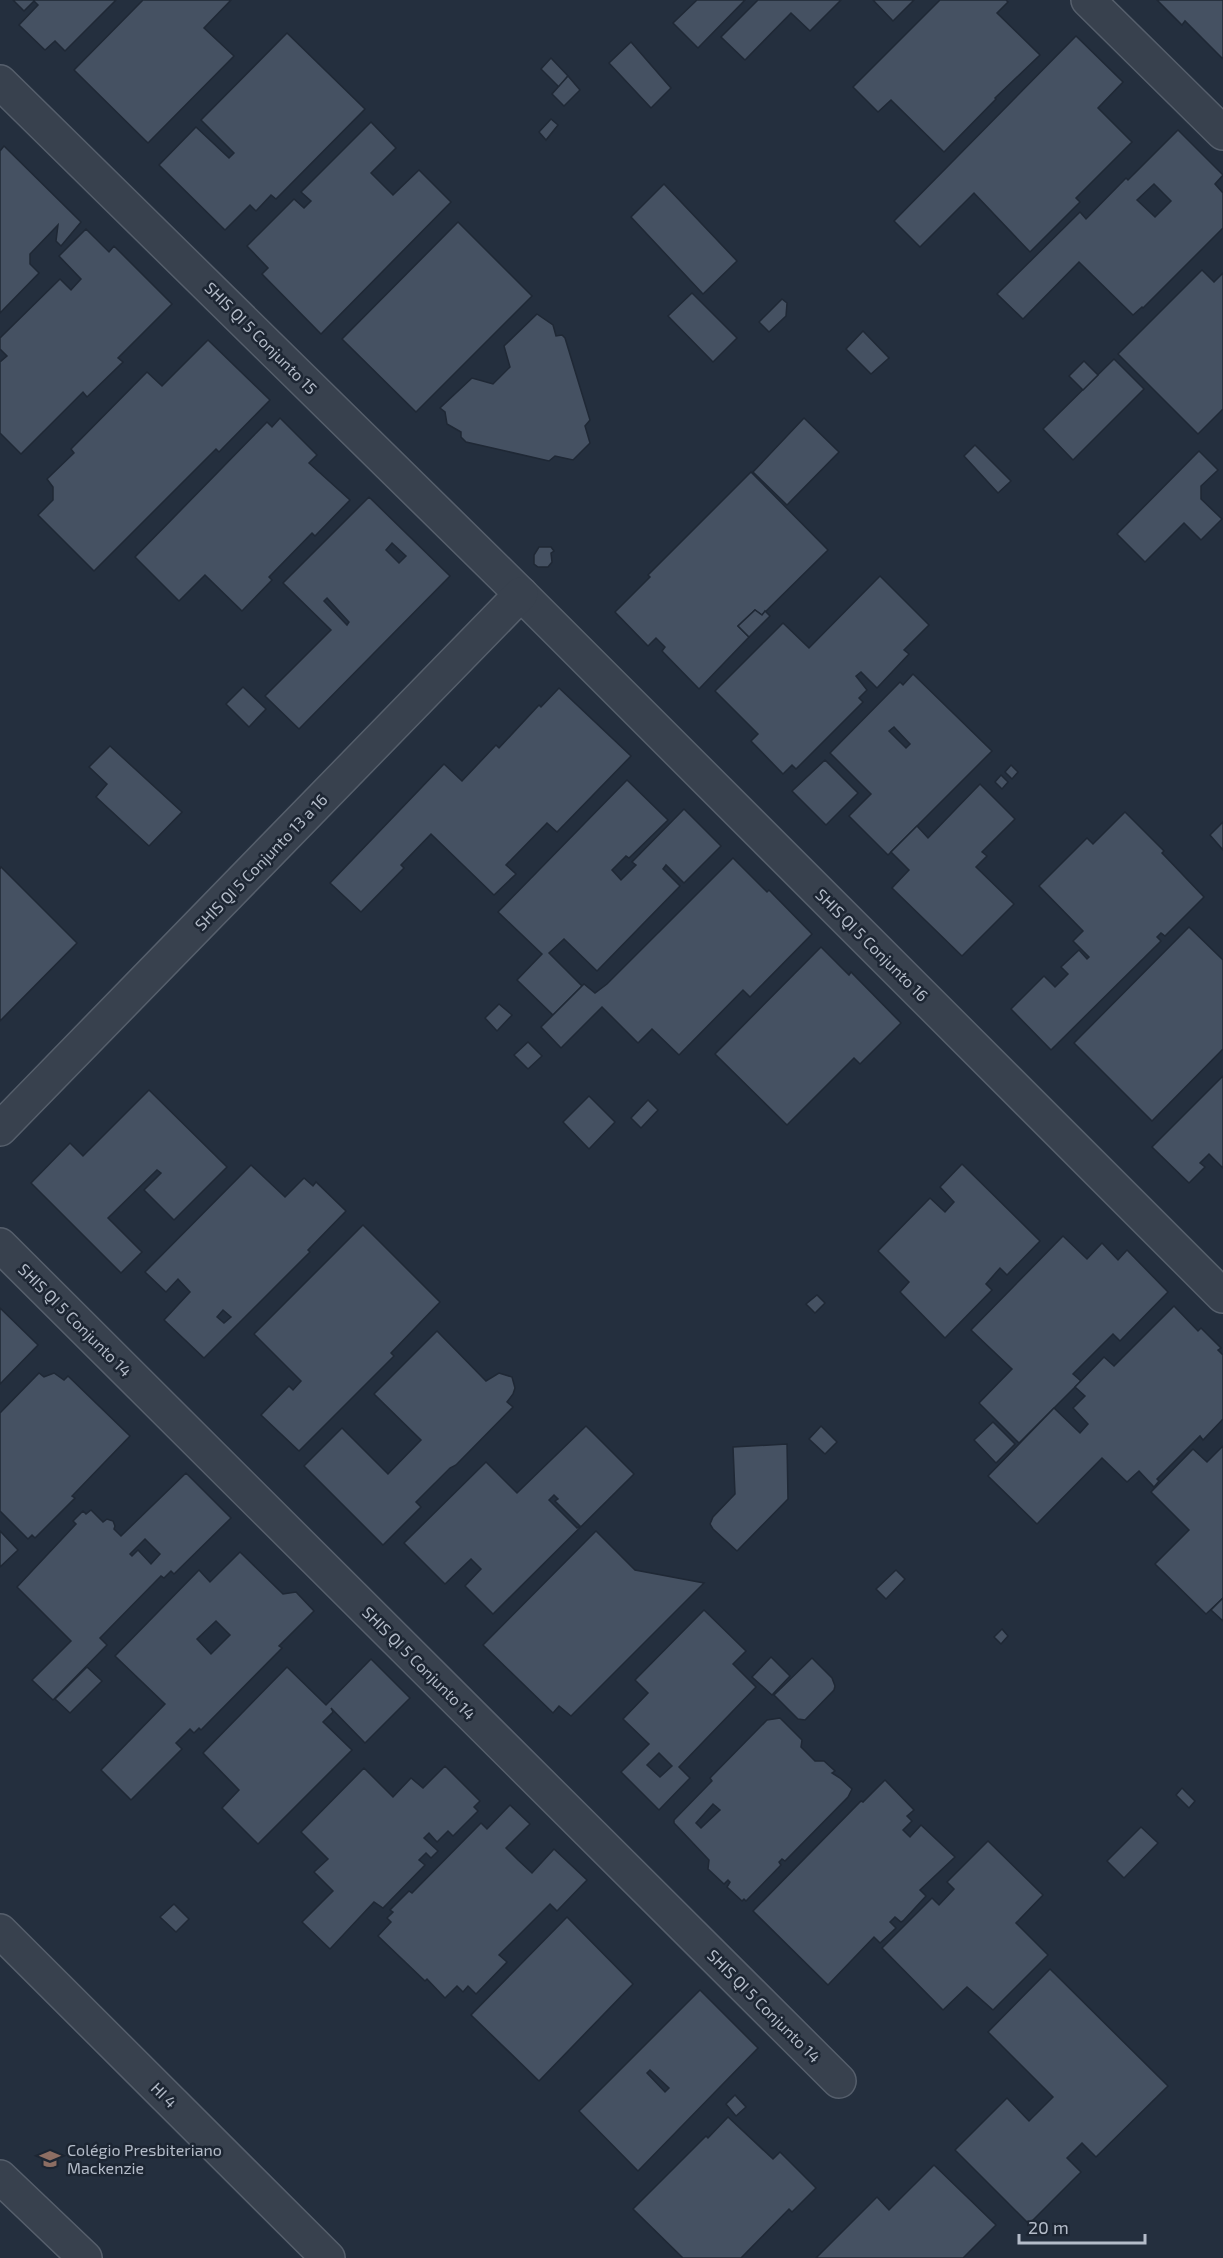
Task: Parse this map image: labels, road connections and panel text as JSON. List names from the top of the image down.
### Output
{
  "streets": {
    "street": [
      "SHIS QI 5 Conjunto 15",
      "SHIS QI 5 Conjunto 13 a 16",
      "SHIS QI 5 Conjunto 16",
      "SHIS QI 5 Conjunto 14",
      "HI 4"
    ]
  },
  "crossings": [
    ["SHIS QI 5 Conjunto 15", "SHIS QI 5 Conjunto 13 a 16"],
    ["SHIS QI 5 Conjunto 15", "SHIS QI 5 Conjunto 16"],
    ["SHIS QI 5 Conjunto 13 a 16", "SHIS QI 5 Conjunto 16"]
  ],
  "places": {
    "school or university": ["Colégio Presbiteriano Mackenzie"]
  },
  "scale_bar": "20 m"
}
